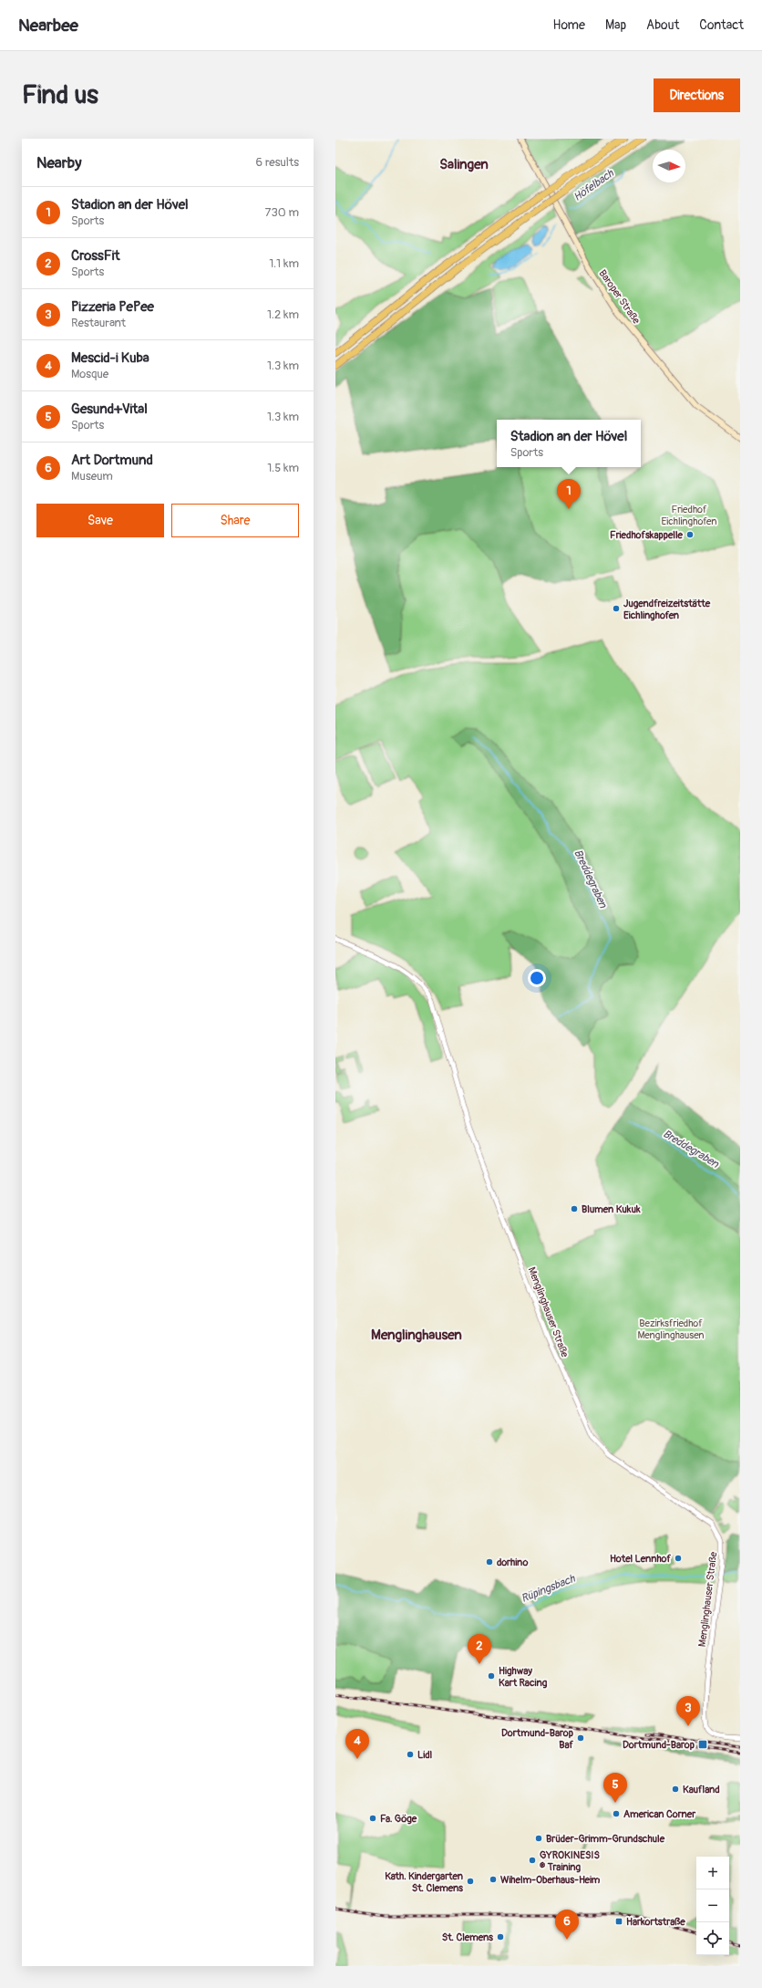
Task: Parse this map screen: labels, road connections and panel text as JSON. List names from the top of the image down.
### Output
{
  "streets": {
    "main road": ["Baroper Straße"],
    "street": ["Menglinghauser Straße"]
  },
  "districts": ["Salingen", "Menglinghausen"],
  "water": ["Höfelbach", "Breddegraben", "Rüpingsbach"],
  "parks": ["Friedhof Eichlinghofen", "Bezirksfriedhof Menglinghausen"],
  "places": {
    "other": [
      "Friedhofskappelle",
      "Jugendfreizeitstätte Eichlinghofen",
      "Blumen Kukuk",
      "Hotel Lennhof",
      "dorhino",
      "Highway Kart Racing",
      "Dortmund-Barop Baf",
      "Lidl",
      "Kaufland",
      "American Corner",
      "Fa. Göge",
      "Brüder-Grimm-Grundschule",
      "GYROKINESIS ® Training",
      "Wihelm-Oberhaus-Heim",
      "Kath. Kindergarten St. Clemens",
      "St. Clemens"
    ],
    "transit": ["Dortmund-Barop", "Harkortstraße"]
  },
  "north": "right",
  "page": {
    "header": "Nearbee",
    "nav": [
      "Home",
      "Map",
      "About",
      "Contact"
    ],
    "buttons": [
      "Directions",
      ["Save", "Share"]
    ],
    "title": "Find us",
    "heading": ["Nearby", "6 results"],
    "list": [
      {
        "mark": "1",
        "name": "Stadion an der Hövel",
        "note": "Sports",
        "value": "730 m"
      },
      {
        "mark": "2",
        "name": "CrossFit",
        "note": "Sports",
        "value": "1.1 km"
      },
      {
        "mark": "3",
        "name": "Pizzeria PePee",
        "note": "Restaurant",
        "value": "1.2 km"
      },
      {
        "mark": "4",
        "name": "Mescid-i Kuba",
        "note": "Mosque",
        "value": "1.3 km"
      },
      {
        "mark": "5",
        "name": "Gesund+Vital",
        "note": "Sports",
        "value": "1.3 km"
      },
      {
        "mark": "6",
        "name": "Art Dortmund",
        "note": "Museum",
        "value": "1.5 km"
      }
    ],
    "popup": ["Stadion an der Hövel", "Sports"],
    "pins": [
      "1",
      "2",
      "3",
      "4",
      "5",
      "6"
    ],
    "map_buttons": ["+", "−"]
  }
}
